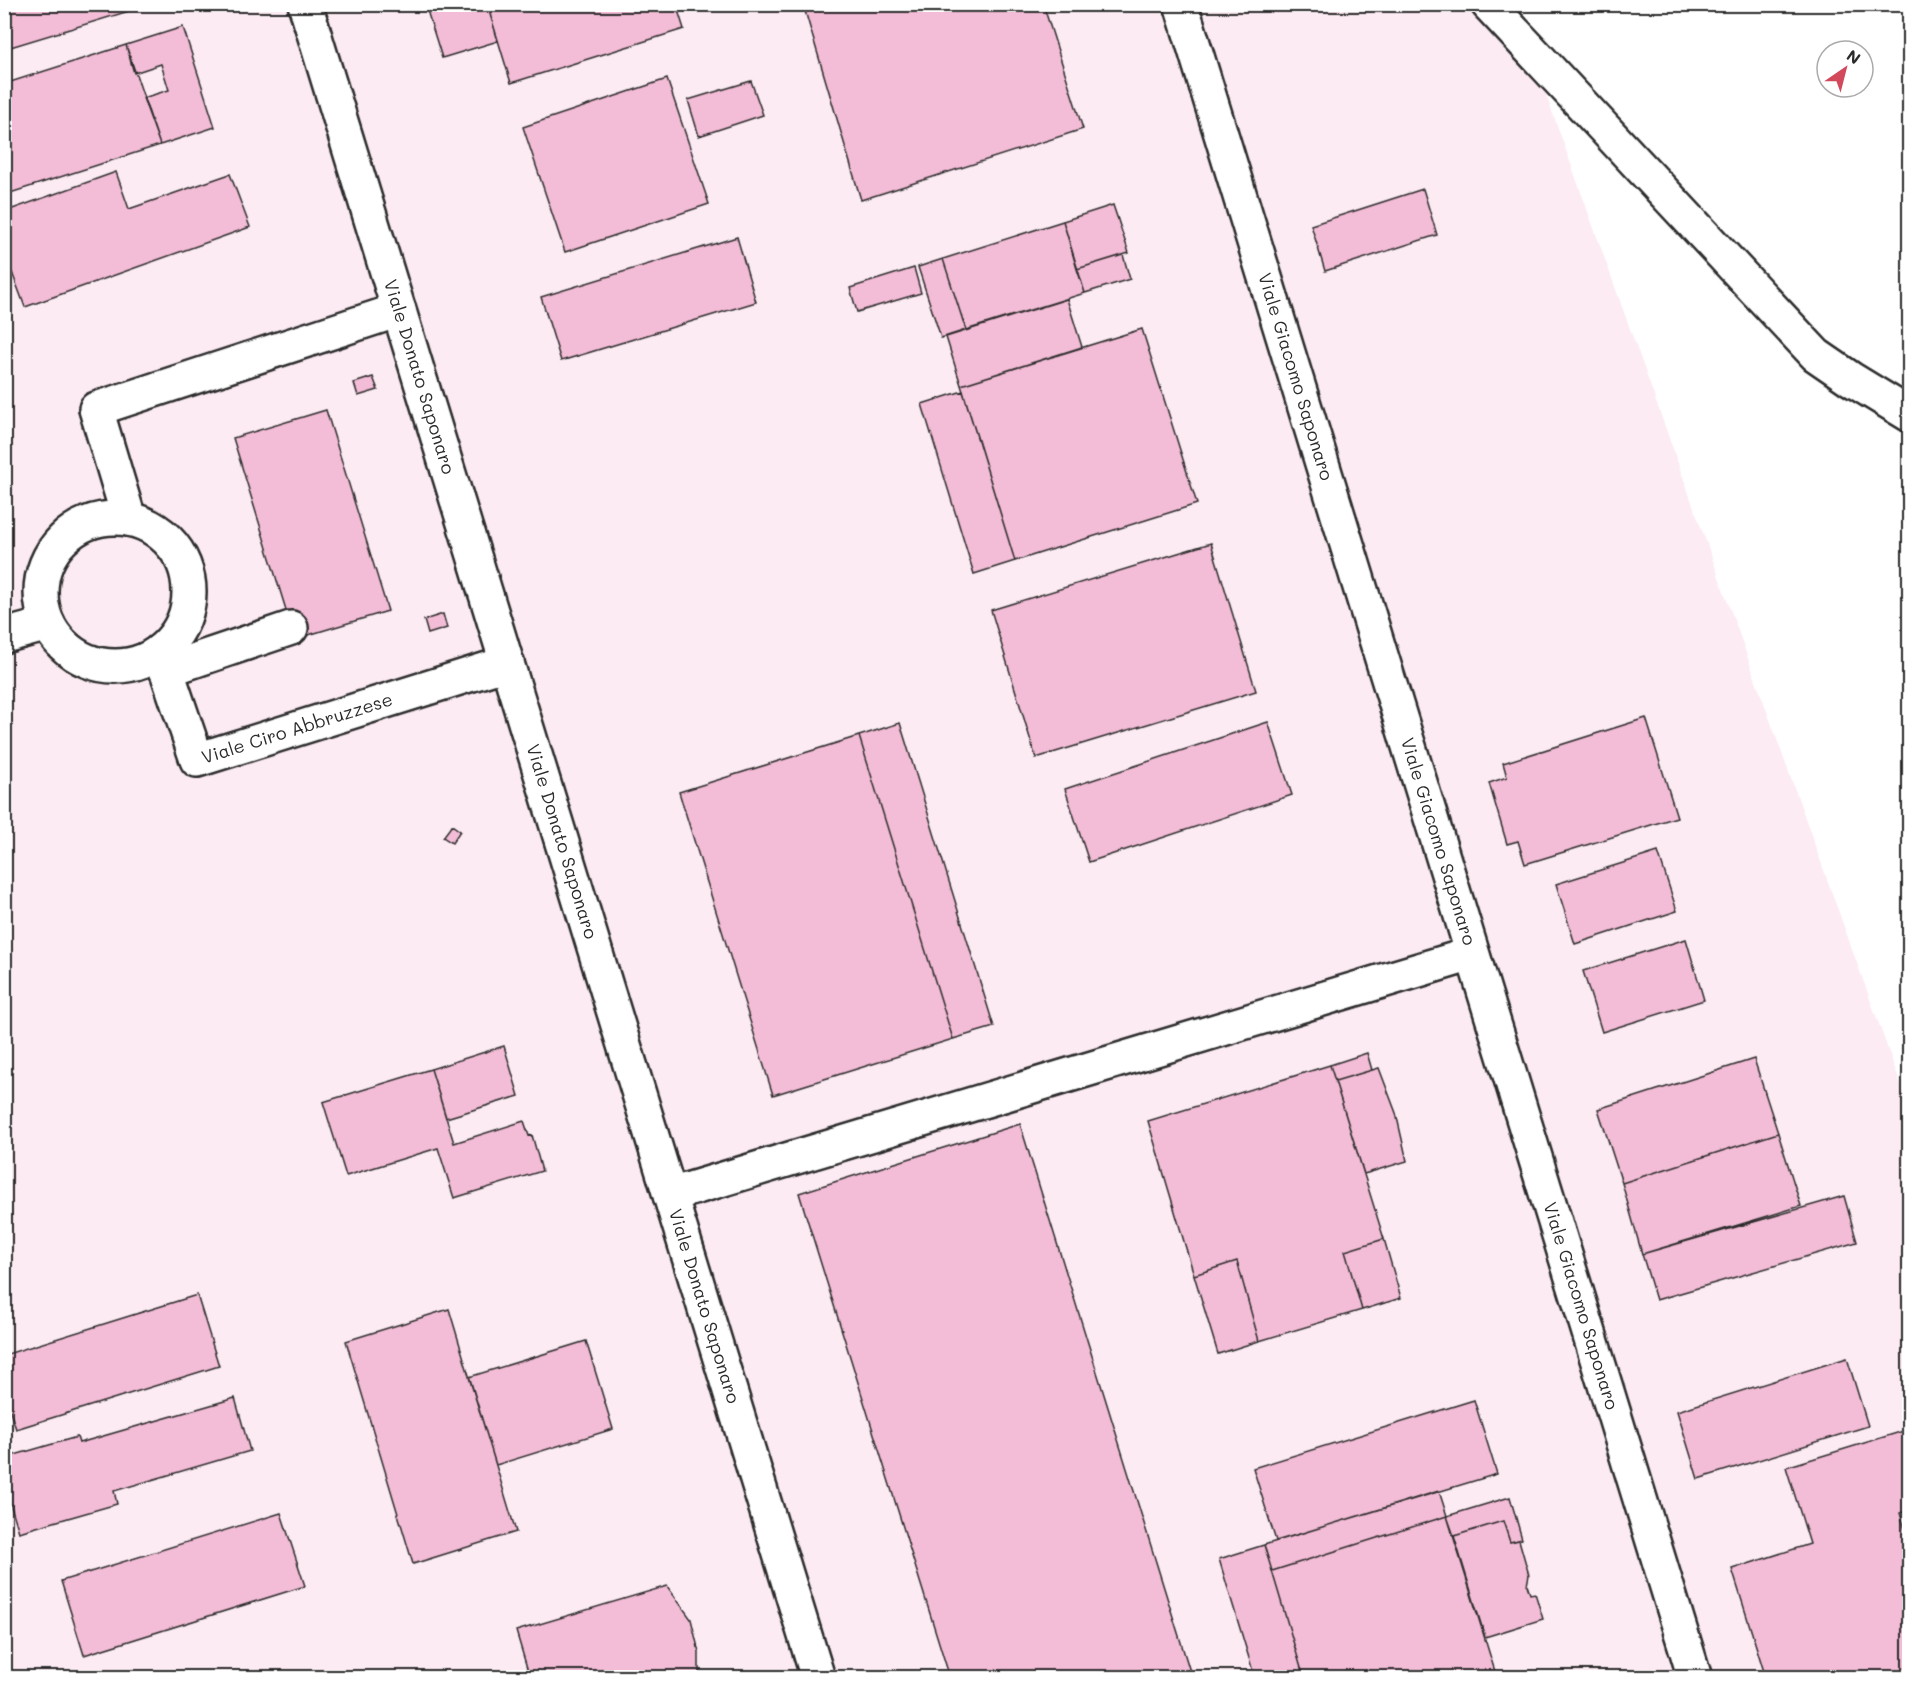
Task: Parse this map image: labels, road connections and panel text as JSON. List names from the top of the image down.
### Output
{
  "streets": {
    "street": ["Viale Donato Saponaro", "Viale Giacomo Saponaro", "Viale Ciro Abbruzzese"]
  },
  "crossings": [
    ["Viale Donato Saponaro", "Viale Ciro Abbruzzese"]
  ],
  "north": "top right"
}
